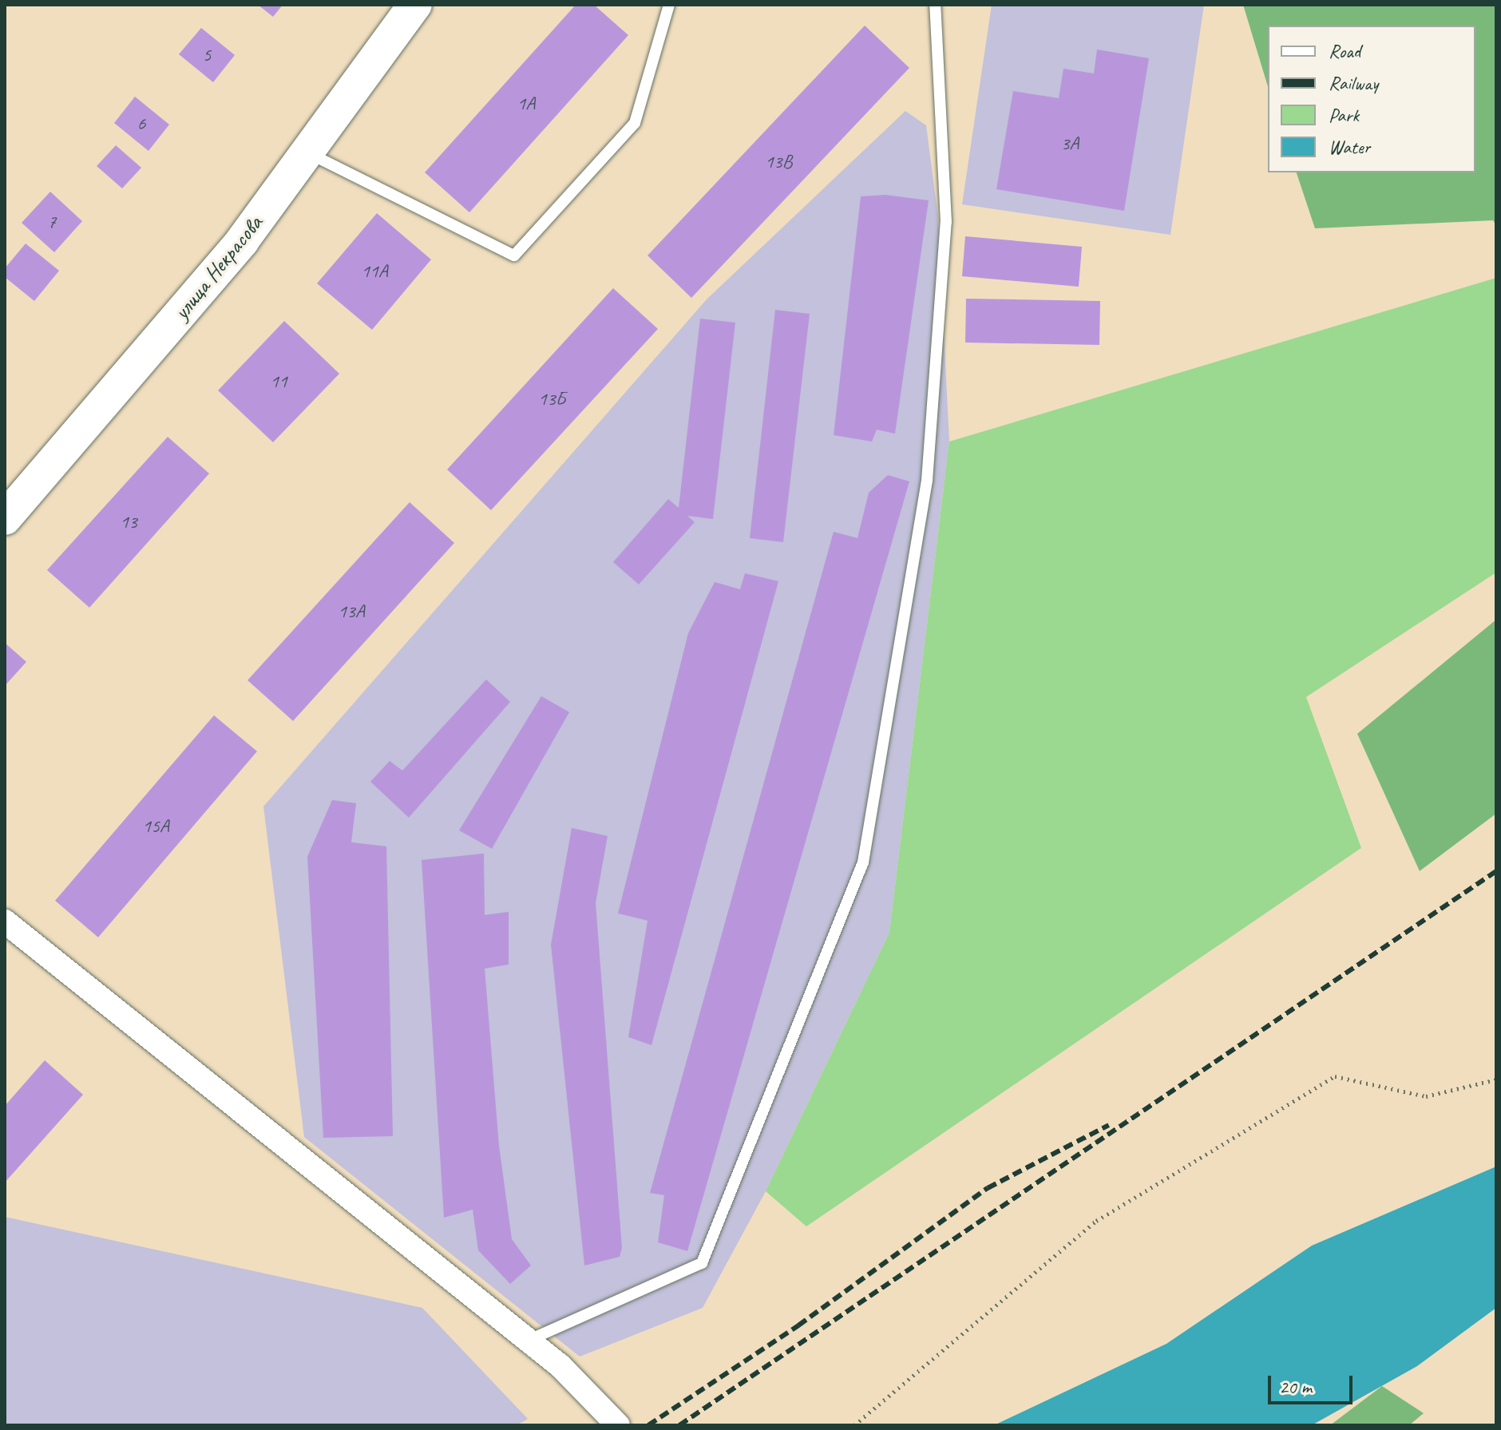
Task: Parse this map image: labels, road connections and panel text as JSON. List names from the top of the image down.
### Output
{
  "streets": {
    "street": ["улица Некрасова"]
  },
  "house_numbers": [
    "5",
    "1А",
    "6",
    "3А",
    "13В",
    "7",
    "11А",
    "11",
    "13Б",
    "13",
    "13А",
    "15А"
  ],
  "legend": [
    "Road",
    "Railway",
    "Park",
    "Water"
  ],
  "scale_bar": "20 m"
}
